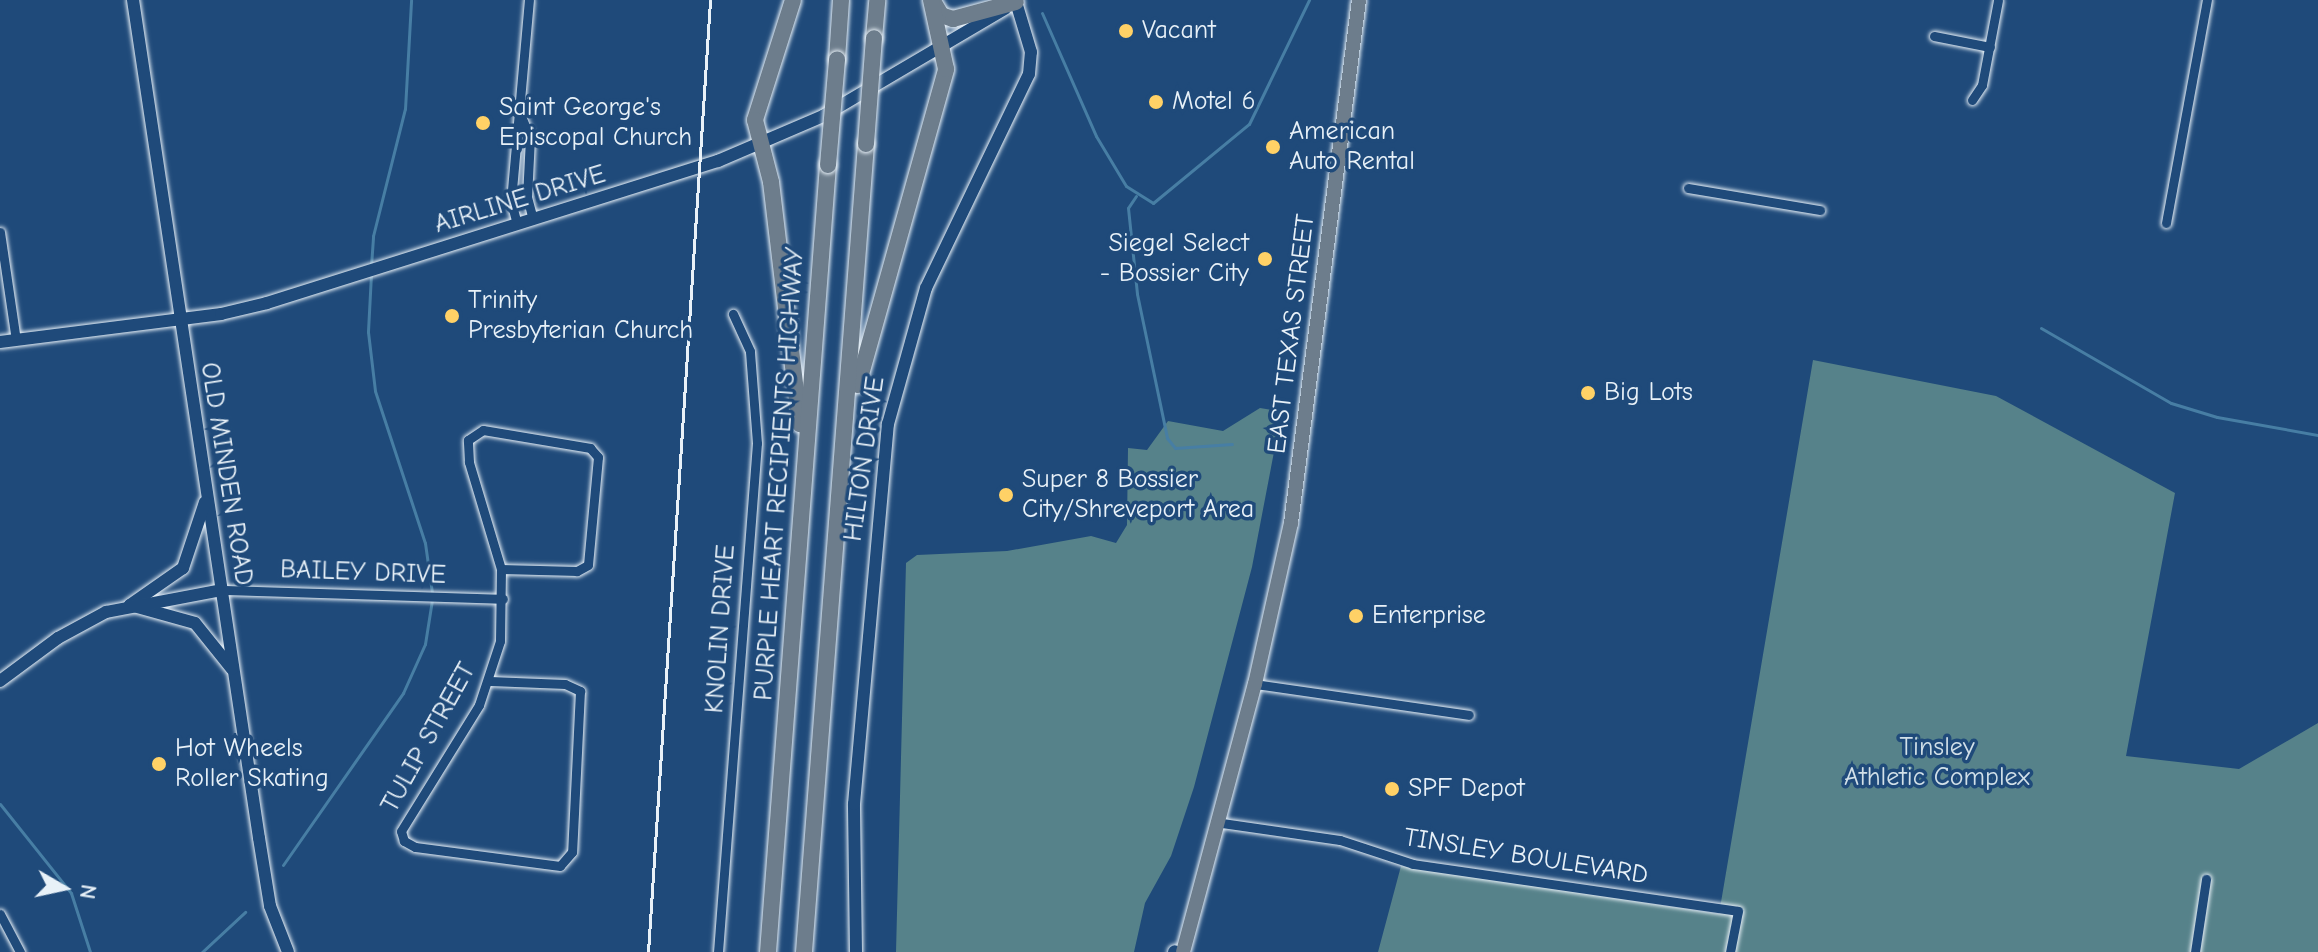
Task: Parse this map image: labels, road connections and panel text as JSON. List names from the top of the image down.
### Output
{
  "streets": {
    "highway": ["PURPLE HEART RECIPIENTS HIGHWAY"],
    "main road": [
      "AIRLINE DRIVE",
      "EAST TEXAS STREET",
      "HILTON DRIVE",
      "OLD MINDEN ROAD"
    ],
    "street": [
      "BAILEY DRIVE",
      "KNOLIN DRIVE",
      "TULIP STREET",
      "TINSLEY BOULEVARD"
    ]
  },
  "crossings": [
    ["AIRLINE DRIVE", "HILTON DRIVE"],
    ["AIRLINE DRIVE", "OLD MINDEN ROAD"],
    ["EAST TEXAS STREET", "TINSLEY BOULEVARD"],
    ["OLD MINDEN ROAD", "BAILEY DRIVE"],
    ["BAILEY DRIVE", "TULIP STREET"]
  ],
  "parks": ["Tinsley Athletic Complex"],
  "places": [
    "Vacant",
    "Motel 6",
    "Saint George's Episcopal Church",
    "American Auto Rental",
    "Siegel Select - Bossier City",
    "Trinity Presbyterian Church",
    "Big Lots",
    "Super 8 Bossier City/Shreveport Area",
    "Enterprise",
    "Hot Wheels Roller Skating",
    "SPF Depot"
  ],
  "north": "right"
}
